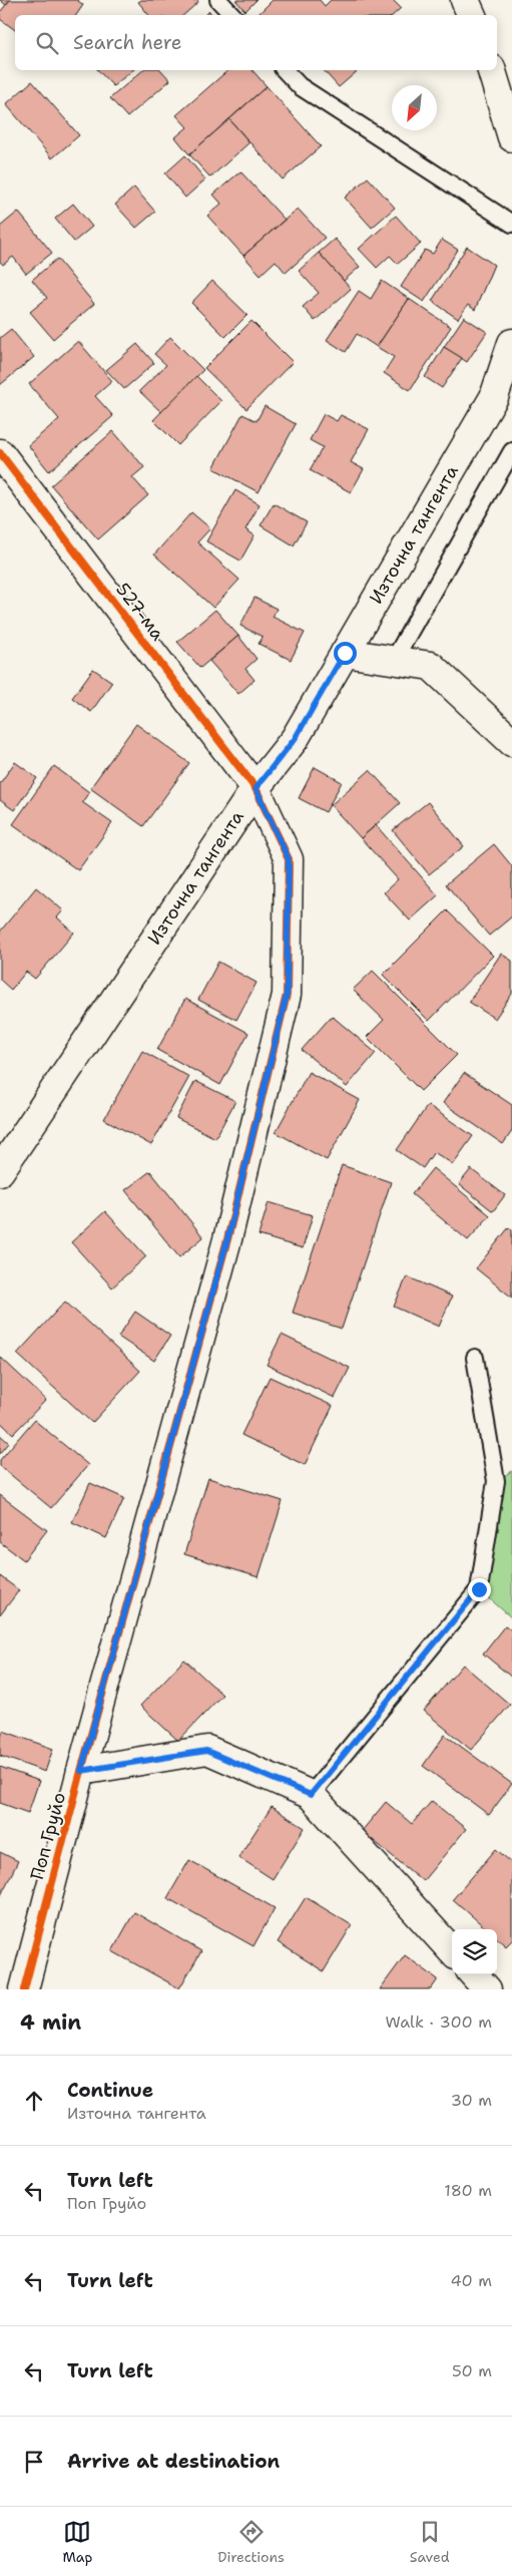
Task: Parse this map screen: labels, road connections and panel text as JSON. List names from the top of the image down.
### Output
{
  "streets": {
    "street": ["Източна тангента", "527-ма", "Поп Груйо"]
  },
  "crossings": [
    ["Източна тангента", "527-ма"],
    ["Източна тангента", "Поп Груйо"],
    ["527-ма", "Поп Груйо"]
  ],
  "north": "bottom left",
  "page": {
    "search": "Search here",
    "heading": ["4 min", "Walk · 300 m"],
    "list": [
      ["Continue", "Източна тангента", "30 m"],
      ["Turn left", "Поп Груйо", "180 m"],
      ["Turn left", "40 m"],
      ["Turn left", "50 m"],
      "Arrive at destination"
    ],
    "nav": ["Map", "Directions", "Saved"]
  }
}
